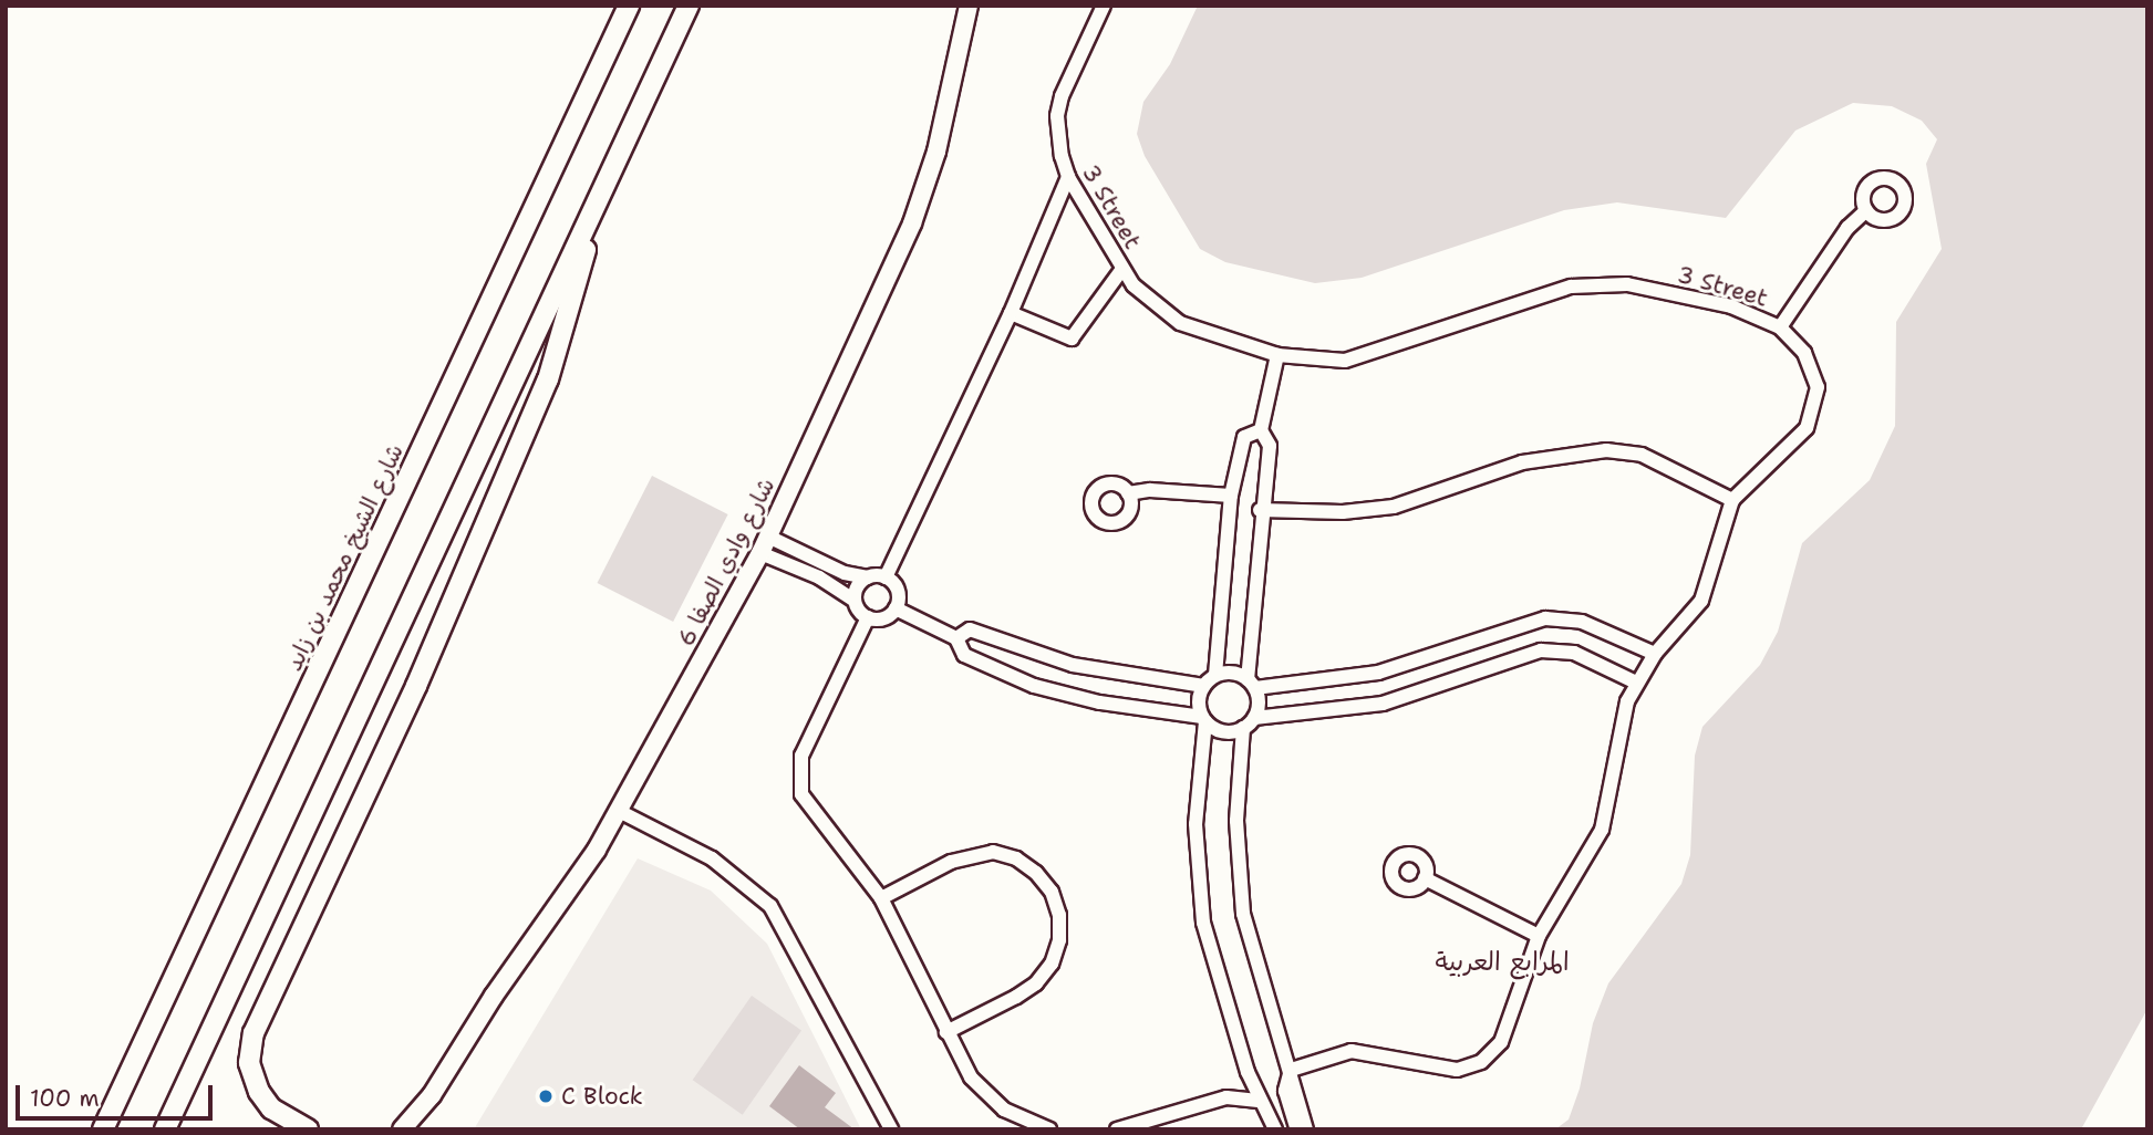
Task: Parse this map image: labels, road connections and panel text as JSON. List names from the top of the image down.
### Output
{
  "streets": {
    "highway": ["شارع الشيخ محمد بن زايد"],
    "main road": ["شارع وادي الصفا 6"],
    "street": ["3 Street"]
  },
  "districts": ["المرابع العربية"],
  "places": ["C Block"],
  "scale_bar": "100 m"
}
